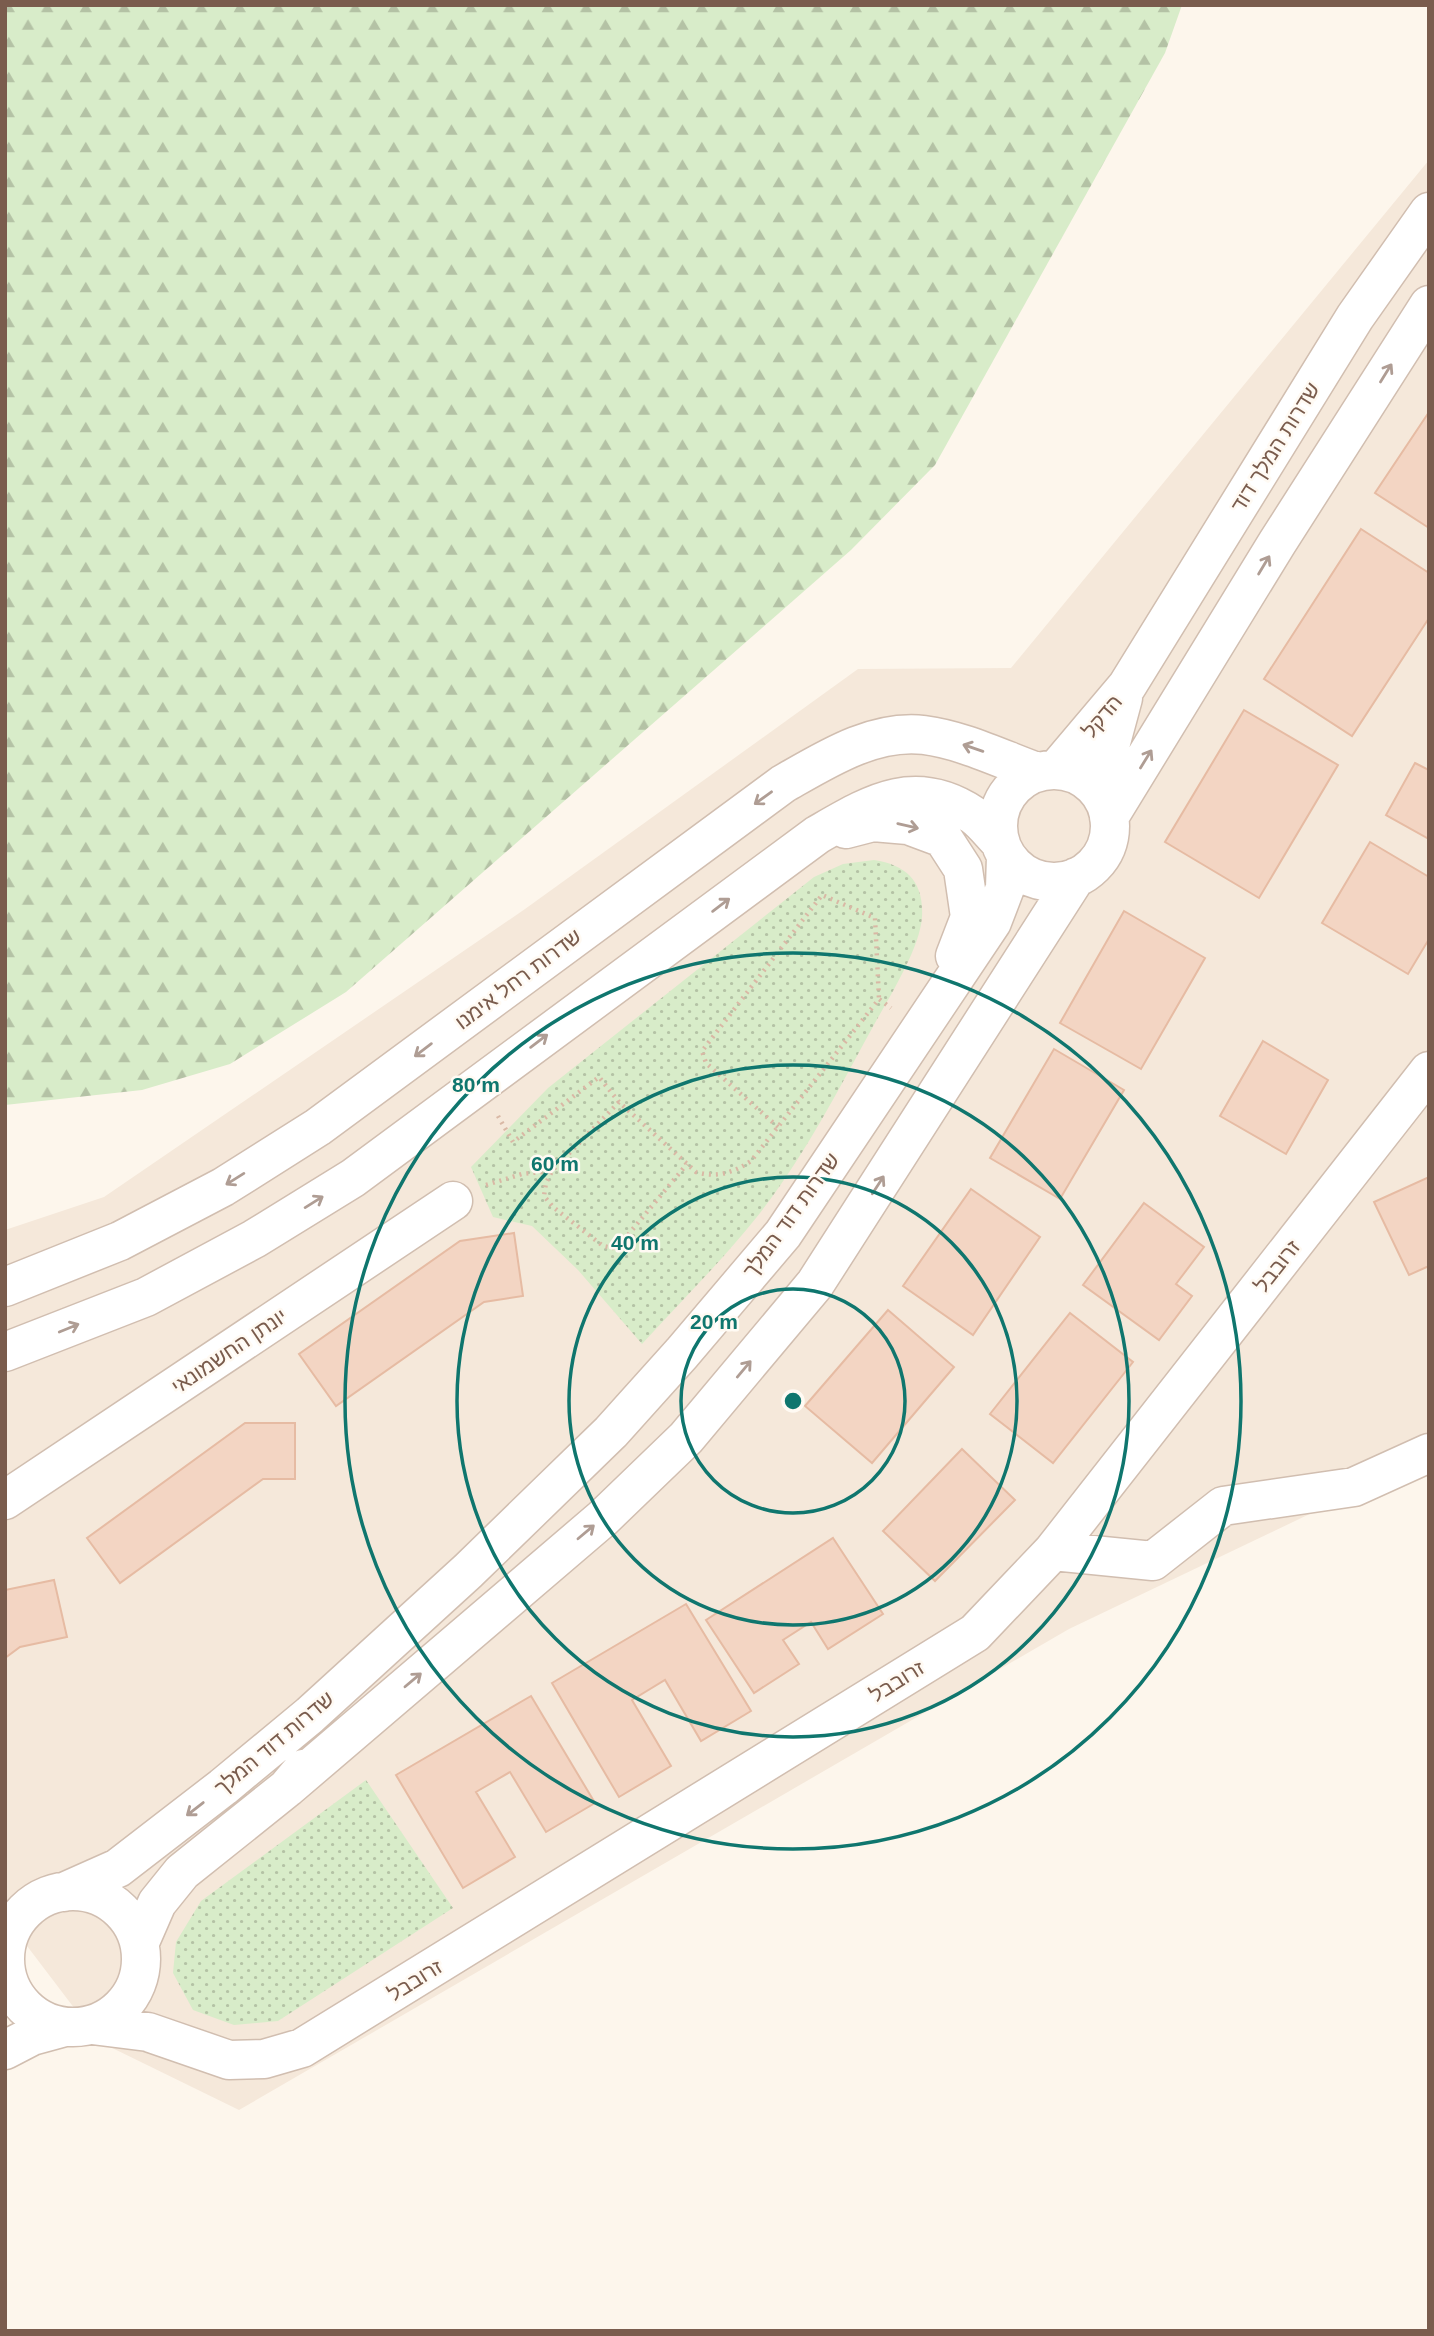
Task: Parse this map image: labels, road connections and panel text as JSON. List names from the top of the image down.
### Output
{
  "streets": {
    "street": [
      "שדרות המלך דוד",
      "הדקל",
      "שדרות רחל אימנו",
      "שדרות דוד המלך",
      "זרובבל",
      "יונתן החשמונאי"
    ]
  },
  "crossings": [
    ["שדרות המלך דוד", "הדקל"],
    ["הדקל", "שדרות רחל אימנו"],
    ["הדקל", "שדרות דוד המלך"],
    ["שדרות רחל אימנו", "שדרות דוד המלך"],
    ["שדרות דוד המלך", "זרובבל"]
  ],
  "rings": [
    "80 m",
    "60 m",
    "40 m",
    "20 m"
  ]
}
